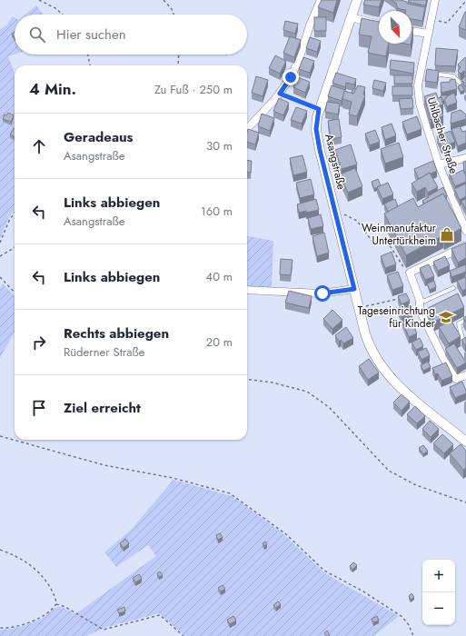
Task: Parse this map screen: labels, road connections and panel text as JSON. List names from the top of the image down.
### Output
{
  "streets": {
    "street": ["Uhlbacher Straße", "Asangstraße"]
  },
  "places": {
    "shop": ["Weinmanufaktur Untertürkheim"],
    "school or university": ["Tageseinrichtung für Kinder"]
  },
  "north": "bottom right",
  "page": {
    "search": "Hier suchen",
    "heading": ["4 Min.", "Zu Fuß · 250 m"],
    "list": [
      ["Geradeaus", "Asangstraße", "30 m"],
      ["Links abbiegen", "Asangstraße", "160 m"],
      ["Links abbiegen", "40 m"],
      ["Rechts abbiegen", "Rüderner Straße", "20 m"],
      "Ziel erreicht"
    ],
    "map_buttons": ["+", "−"]
  }
}
